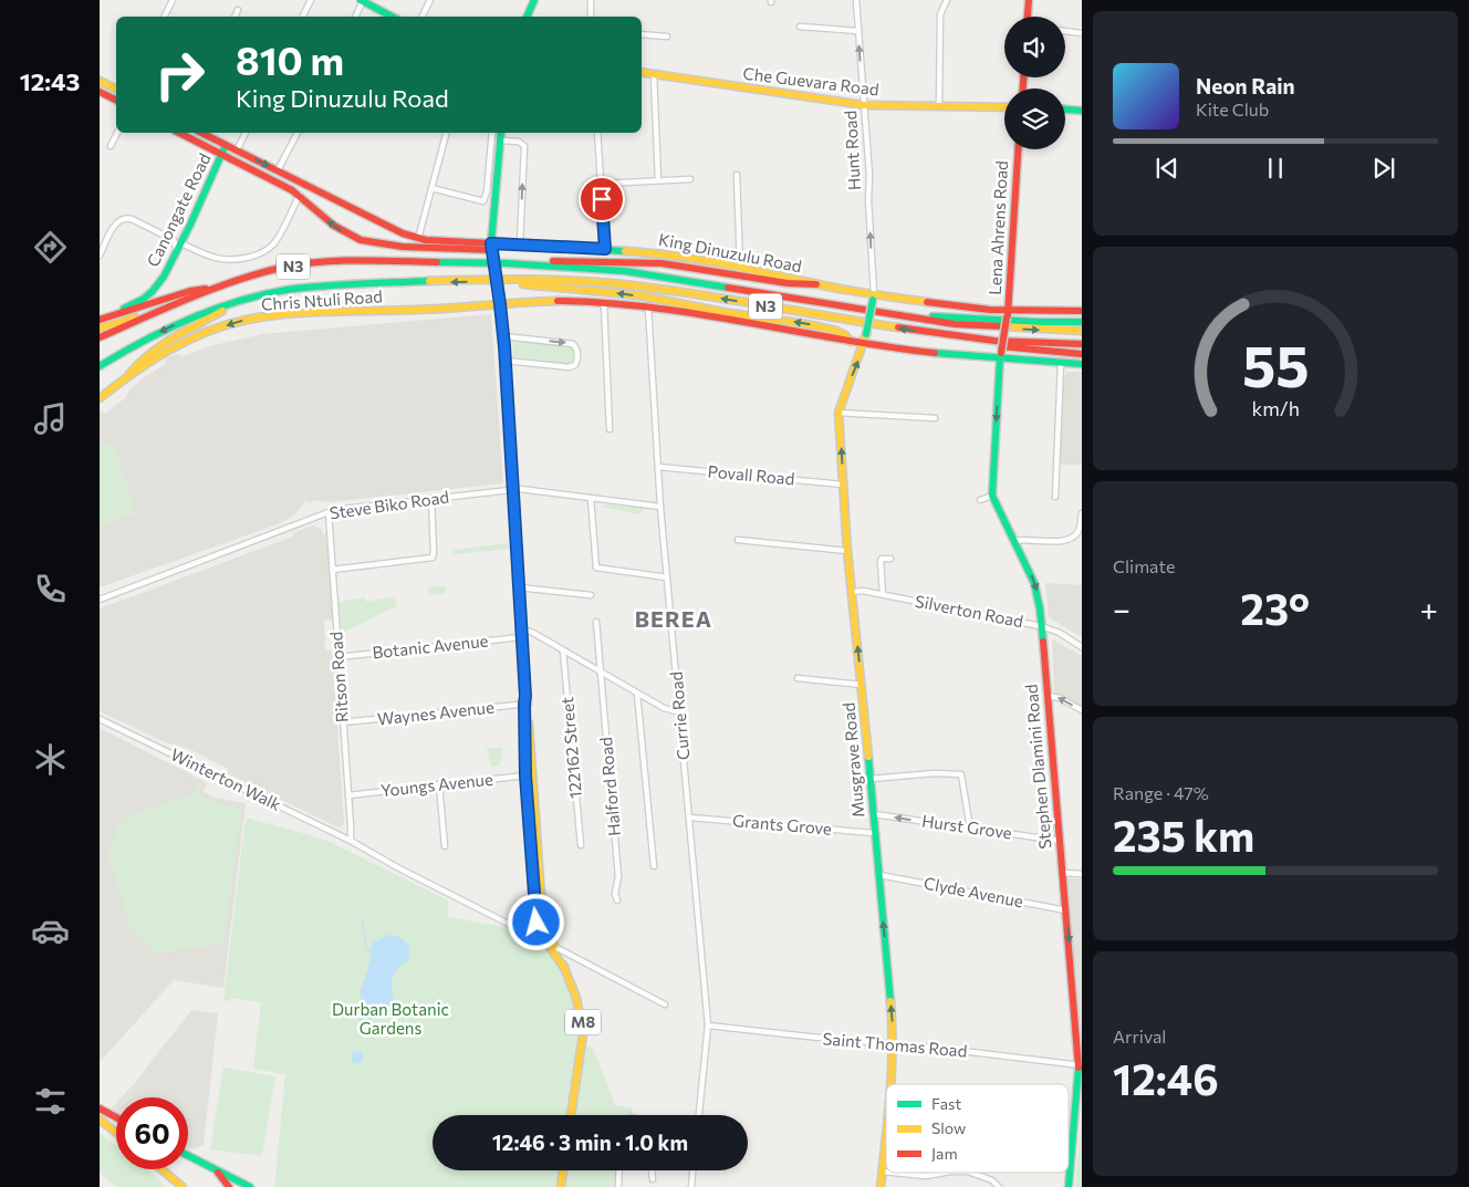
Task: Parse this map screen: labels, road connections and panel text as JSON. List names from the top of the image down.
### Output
{
  "streets": {
    "main road": [
      "Che Guevara Road",
      "Canongate Road",
      "Lena Ahrens Road",
      "King Dinuzulu Road",
      "N3",
      "Chris Ntuli Road",
      "Musgrave Road",
      "Stephen Dlamini Road",
      "M8"
    ],
    "street": [
      "Hunt Road",
      "Povall Road",
      "Steve Biko Road",
      "Silverton Road",
      "Botanic Avenue",
      "Ritson Road",
      "Waynes Avenue",
      "Currie Road",
      "122162 Street",
      "Winterton Walk",
      "Youngs Avenue",
      "Halford Road",
      "Grants Grove",
      "Hurst Grove",
      "Clyde Avenue",
      "Saint Thomas Road"
    ]
  },
  "crossings": [
    ["Che Guevara Road", "Hunt Road"],
    ["Hunt Road", "King Dinuzulu Road"],
    ["Hunt Road", "Musgrave Road"],
    ["Canongate Road", "King Dinuzulu Road"],
    ["Lena Ahrens Road", "King Dinuzulu Road"],
    ["Lena Ahrens Road", "Stephen Dlamini Road"],
    ["King Dinuzulu Road", "Musgrave Road"],
    ["King Dinuzulu Road", "M8"],
    ["Chris Ntuli Road", "M8"],
    ["Povall Road", "Currie Road"],
    ["Povall Road", "Musgrave Road"],
    ["Steve Biko Road", "Ritson Road"],
    ["Steve Biko Road", "Currie Road"],
    ["Steve Biko Road", "M8"],
    ["Silverton Road", "Musgrave Road"],
    ["Silverton Road", "Stephen Dlamini Road"],
    ["Botanic Avenue", "Ritson Road"],
    ["Botanic Avenue", "M8"],
    ["Ritson Road", "Waynes Avenue"],
    ["Ritson Road", "Winterton Walk"],
    ["Ritson Road", "Youngs Avenue"],
    ["Waynes Avenue", "M8"],
    ["Currie Road", "Grants Grove"],
    ["Currie Road", "Saint Thomas Road"],
    ["Musgrave Road", "Grants Grove"],
    ["Musgrave Road", "Hurst Grove"],
    ["Musgrave Road", "Clyde Avenue"],
    ["Musgrave Road", "Saint Thomas Road"],
    ["Stephen Dlamini Road", "Hurst Grove"],
    ["Stephen Dlamini Road", "Clyde Avenue"],
    ["Stephen Dlamini Road", "Saint Thomas Road"],
    ["Youngs Avenue", "M8"]
  ],
  "one_way": [
    "Hunt Road",
    "Musgrave Road",
    "Stephen Dlamini Road",
    "Hurst Grove"
  ],
  "districts": ["BEREA"],
  "parks": ["Durban Botanic Gardens"],
  "legend": ["Fast", "Slow", "Jam"],
  "page": {
    "tabs": "12:43",
    "turn": ["810 m", "King Dinuzulu Road"],
    "song": ["Neon Rain", "Kite Club"],
    "tile": [
      "Climate",
      ["Range · 47%", "235 km"],
      ["Arrival", "12:46"]
    ],
    "heat": ["−", "23°", "+"],
    "limit": "60",
    "trip": "12:46 · 3 min · 1.0 km",
    "gauge": ["55", "km/h"]
  }
}
